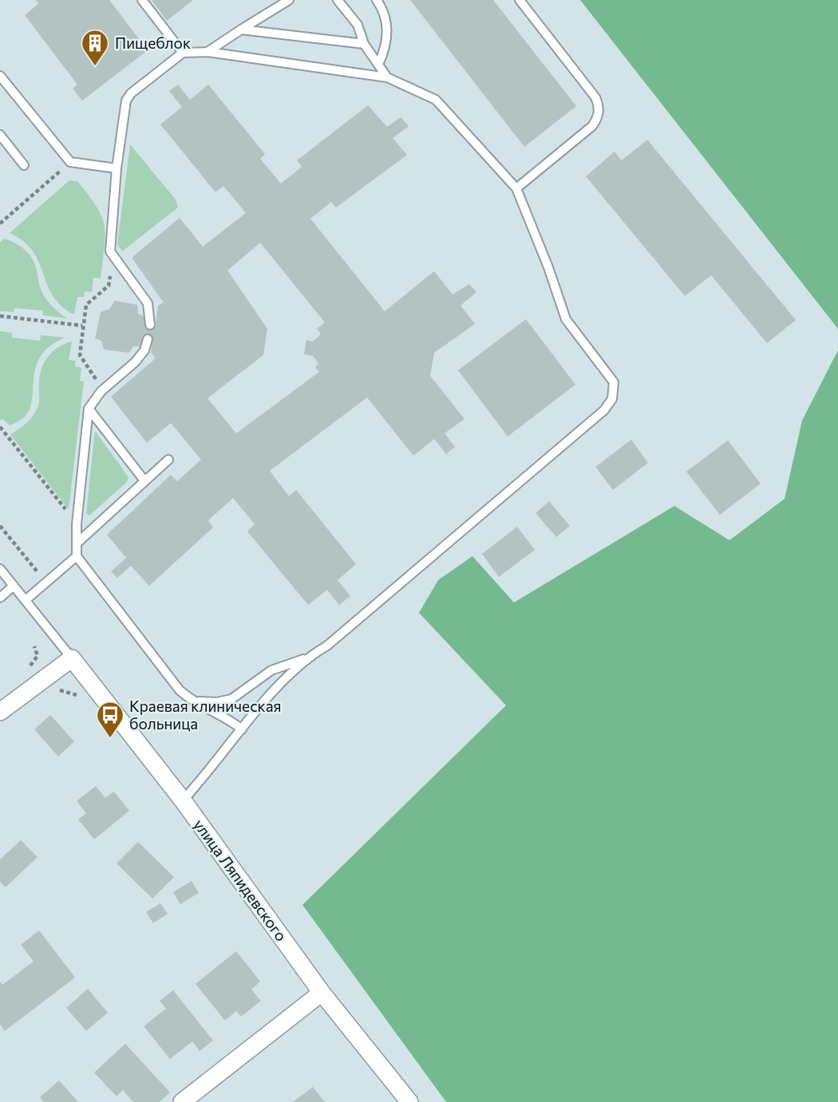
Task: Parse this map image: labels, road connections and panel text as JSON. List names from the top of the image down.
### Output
{
  "streets": {
    "street": ["улица Ляпидевского"]
  },
  "places": {
    "building": ["Пищеблок"],
    "bus stop": ["Краевая клиническая больница"]
  }
}
